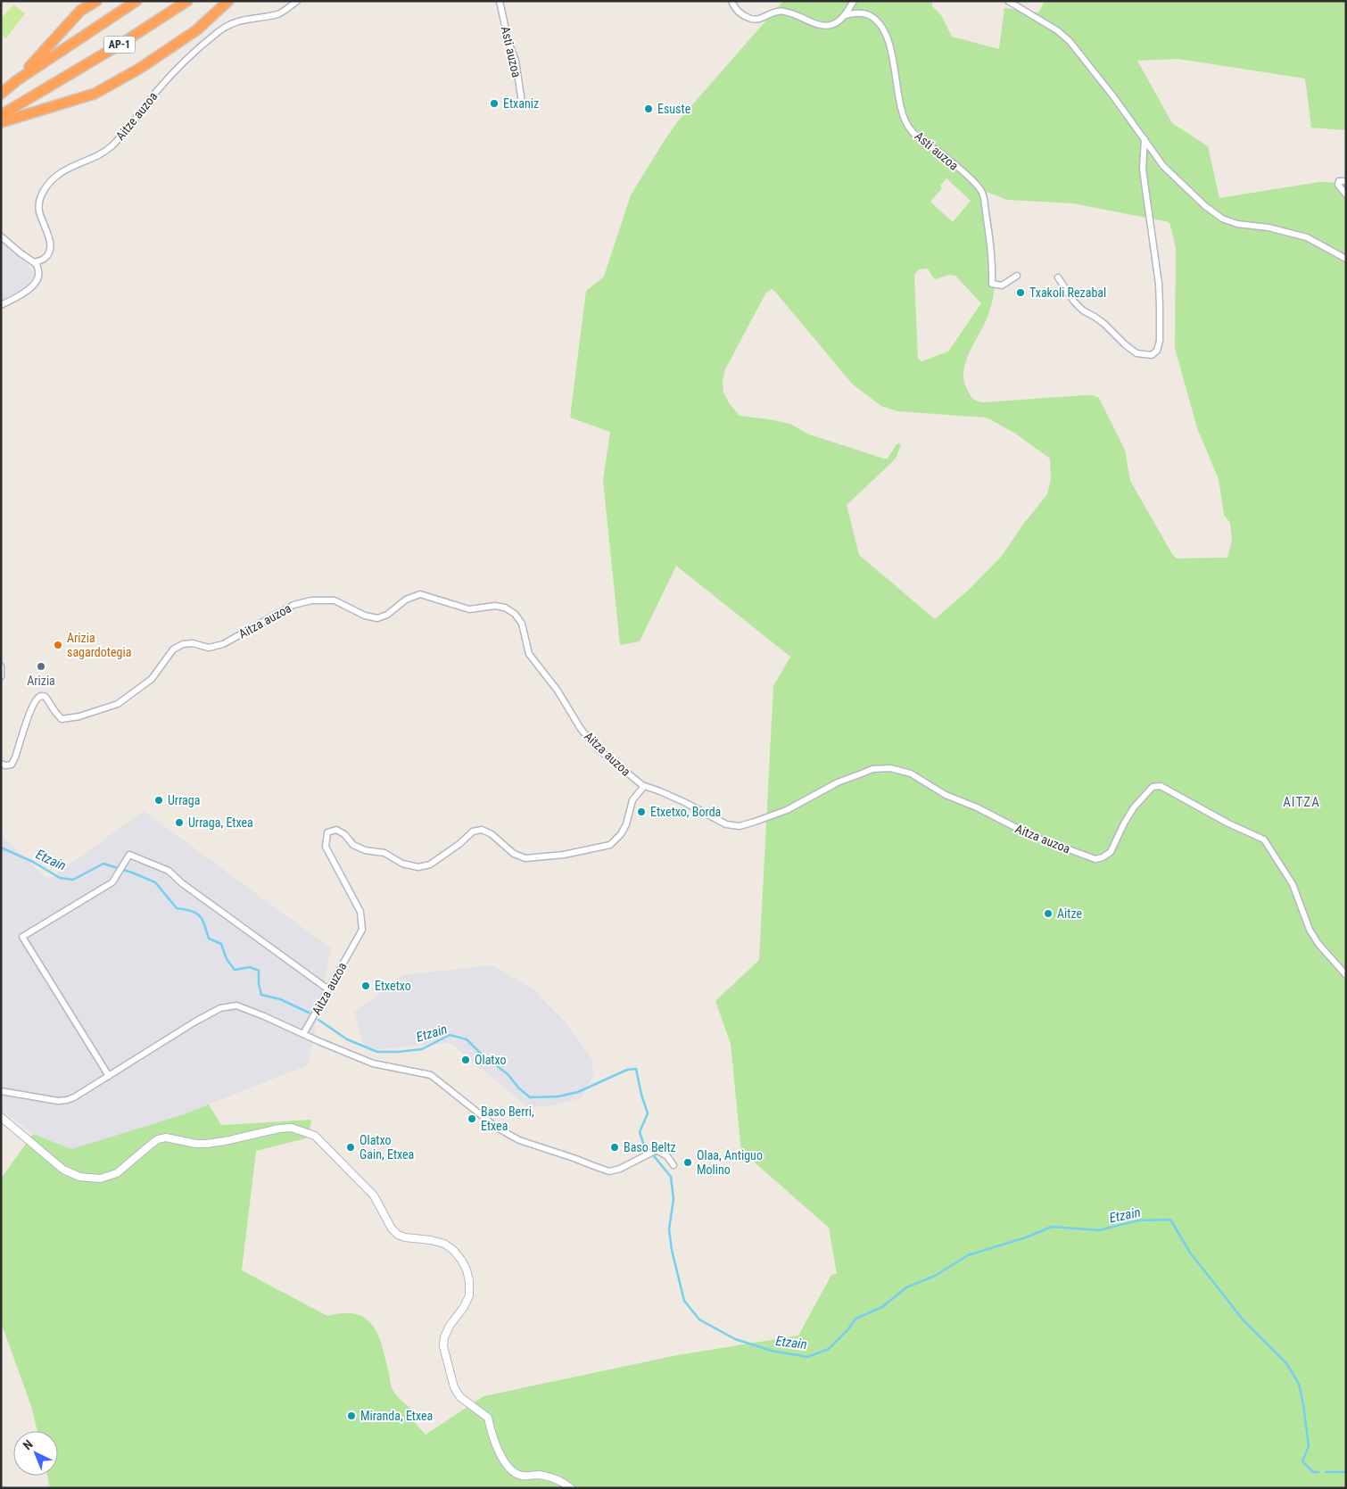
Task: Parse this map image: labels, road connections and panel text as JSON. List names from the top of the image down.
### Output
{
  "streets": {
    "highway": ["AP-1"],
    "street": ["Asti auzoa", "Aitze auzoa", "Aitza auzoa"]
  },
  "districts": ["AITZA"],
  "water": ["Etzain"],
  "places": [
    "Etxaniz",
    "Esuste",
    "Txakoli Rezabal",
    "Arizia sagardotegia",
    "Arizia",
    "Urraga",
    "Etxetxo, Borda",
    "Urraga, Etxea",
    "Aitze",
    "Etxetxo",
    "Olatxo",
    "Baso Berri, Etxea",
    "Olatxo Gain, Etxea",
    "Baso Beltz",
    "Olaa, Antiguo Molino",
    "Miranda, Etxea"
  ],
  "north": "top left"
}
